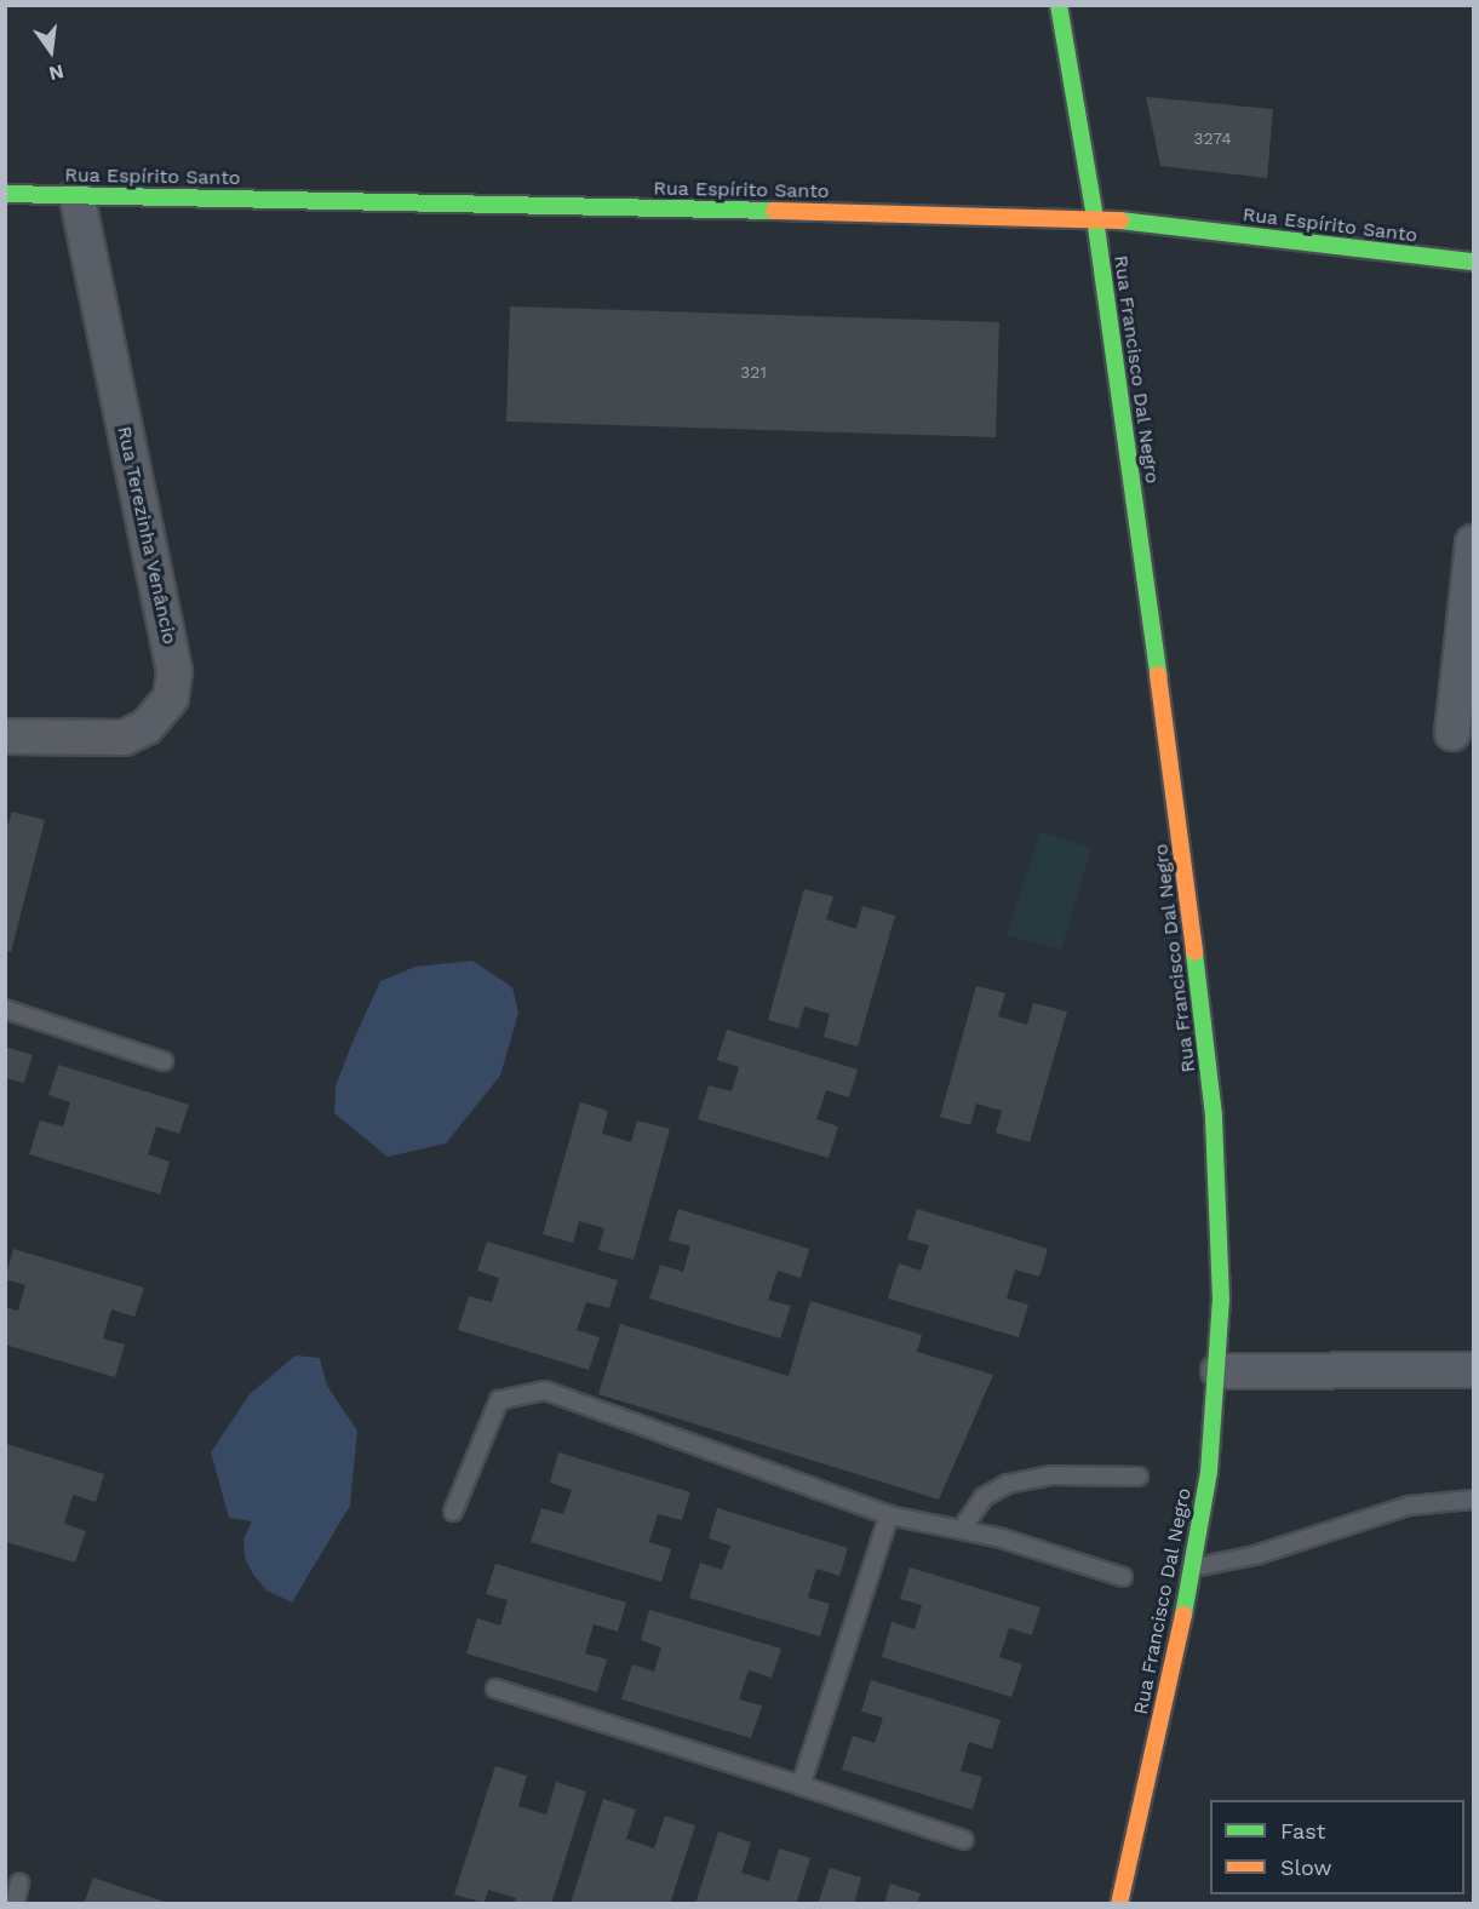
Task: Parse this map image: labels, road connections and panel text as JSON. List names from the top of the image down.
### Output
{
  "streets": {
    "street": ["Rua Espírito Santo", "Rua Francisco Dal Negro", "Rua Terezinha Venâncio"]
  },
  "crossings": [
    ["Rua Espírito Santo", "Rua Francisco Dal Negro"],
    ["Rua Espírito Santo", "Rua Terezinha Venâncio"]
  ],
  "house_numbers": ["3274", "321"],
  "legend": ["Fast", "Slow"],
  "north": "bottom"
}
